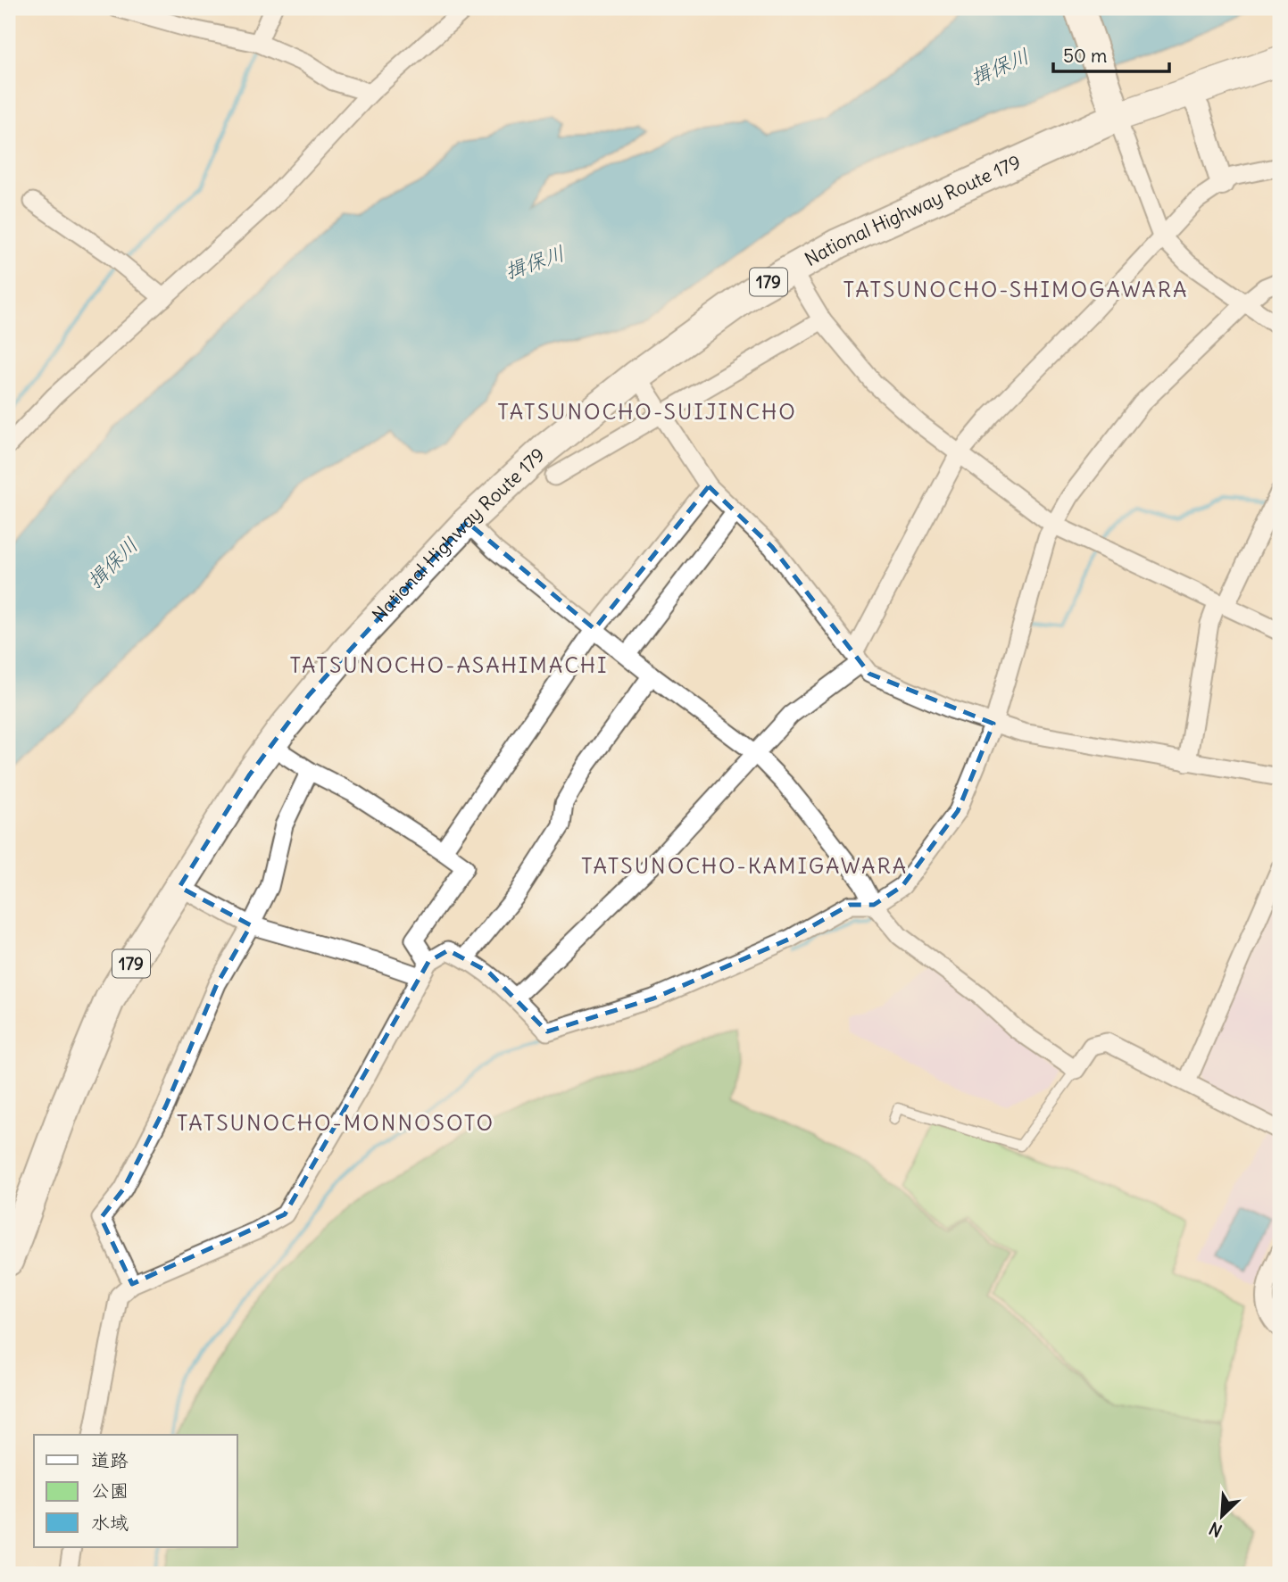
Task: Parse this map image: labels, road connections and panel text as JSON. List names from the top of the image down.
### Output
{
  "streets": {
    "highway": ["National Highway Route 179", "179"]
  },
  "districts": [
    "TATSUNOCHO-SHIMOGAWARA",
    "TATSUNOCHO-SUIJINCHO",
    "TATSUNOCHO-ASAHIMACHI",
    "TATSUNOCHO-KAMIGAWARA",
    "TATSUNOCHO-MONNOSOTO"
  ],
  "water": ["揖保川"],
  "legend": ["道路", "公園", "水域"],
  "scale_bar": "50 m",
  "north": "bottom left"
}
